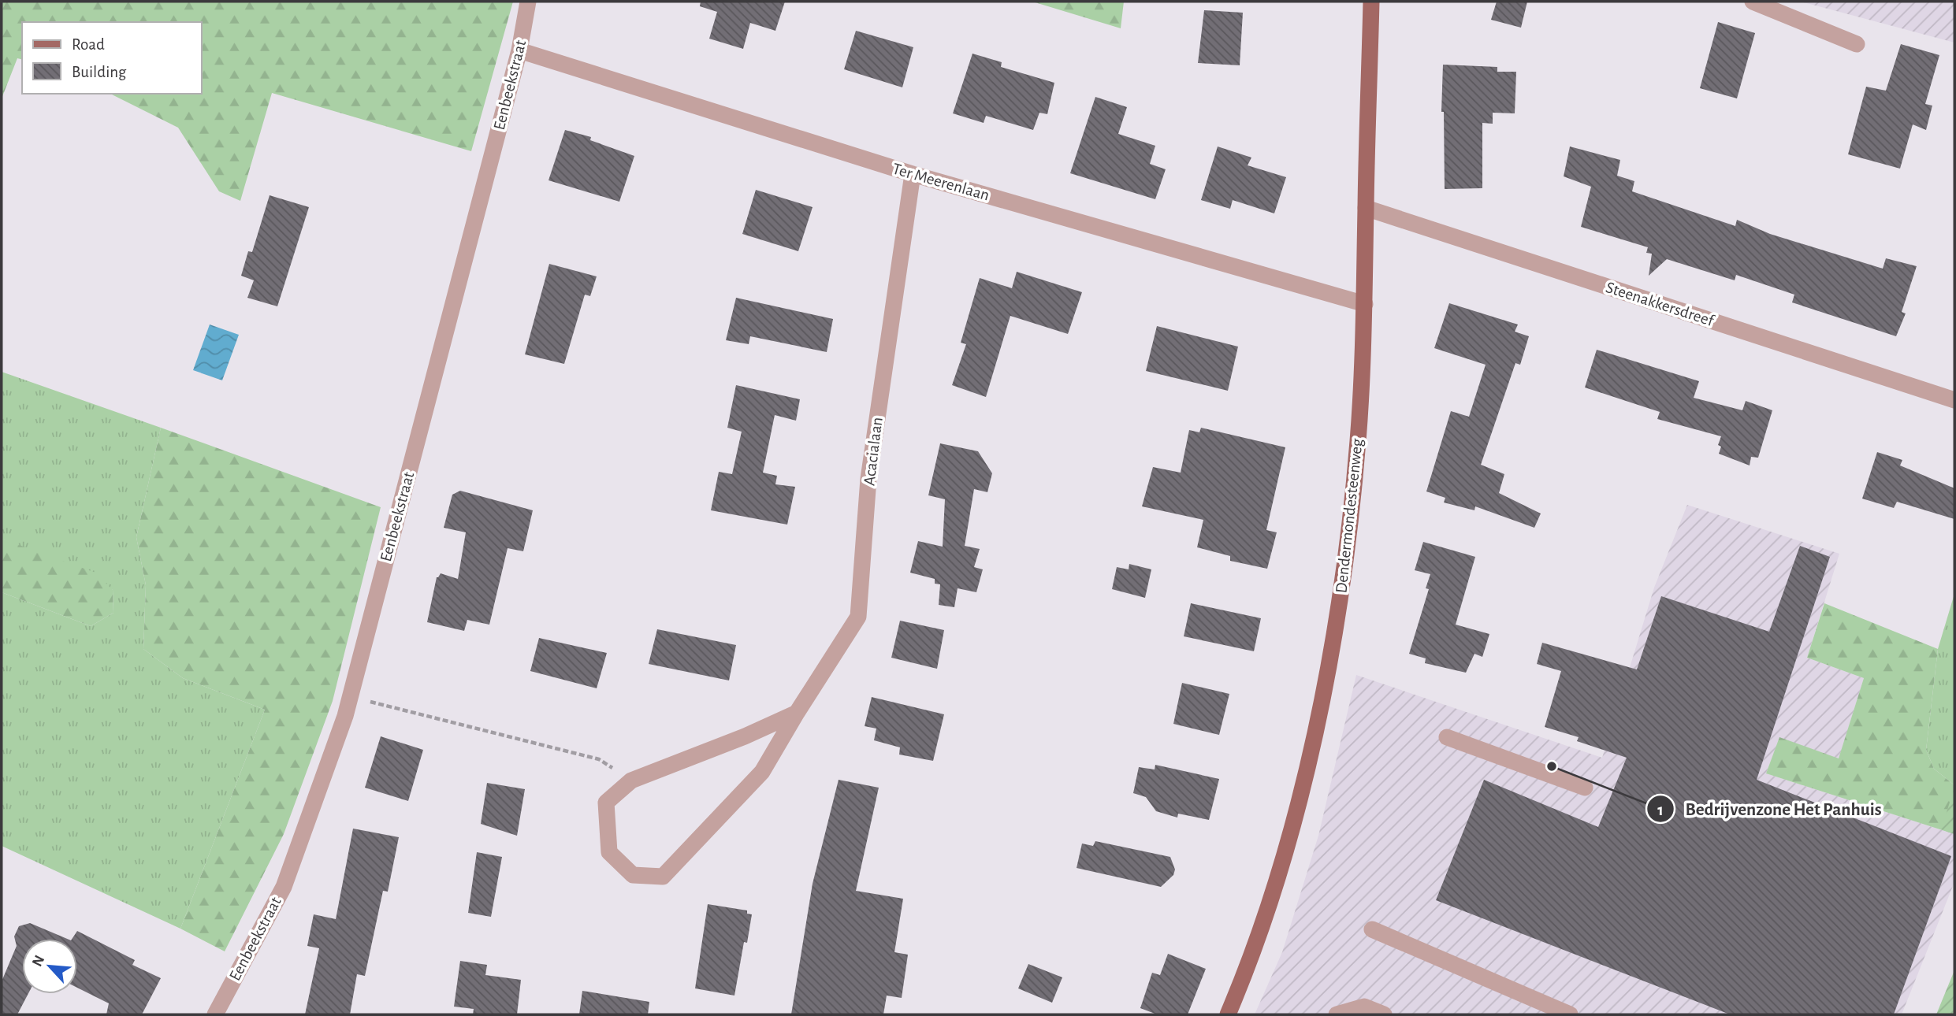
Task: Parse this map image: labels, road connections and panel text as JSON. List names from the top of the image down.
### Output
{
  "streets": {
    "main road": ["Dendermondesteenweg"],
    "street": [
      "Eenbeekstraat",
      "Ter Meerenlaan",
      "Steenakkersdreef",
      "Acacialaan"
    ]
  },
  "crossings": [
    ["Eenbeekstraat", "Ter Meerenlaan"],
    ["Ter Meerenlaan", "Acacialaan"],
    ["Ter Meerenlaan", "Dendermondesteenweg"],
    ["Steenakkersdreef", "Dendermondesteenweg"]
  ],
  "places": ["Bedrijvenzone Het Panhuis"],
  "legend": ["Road", "Building"],
  "north": "top left"
}
